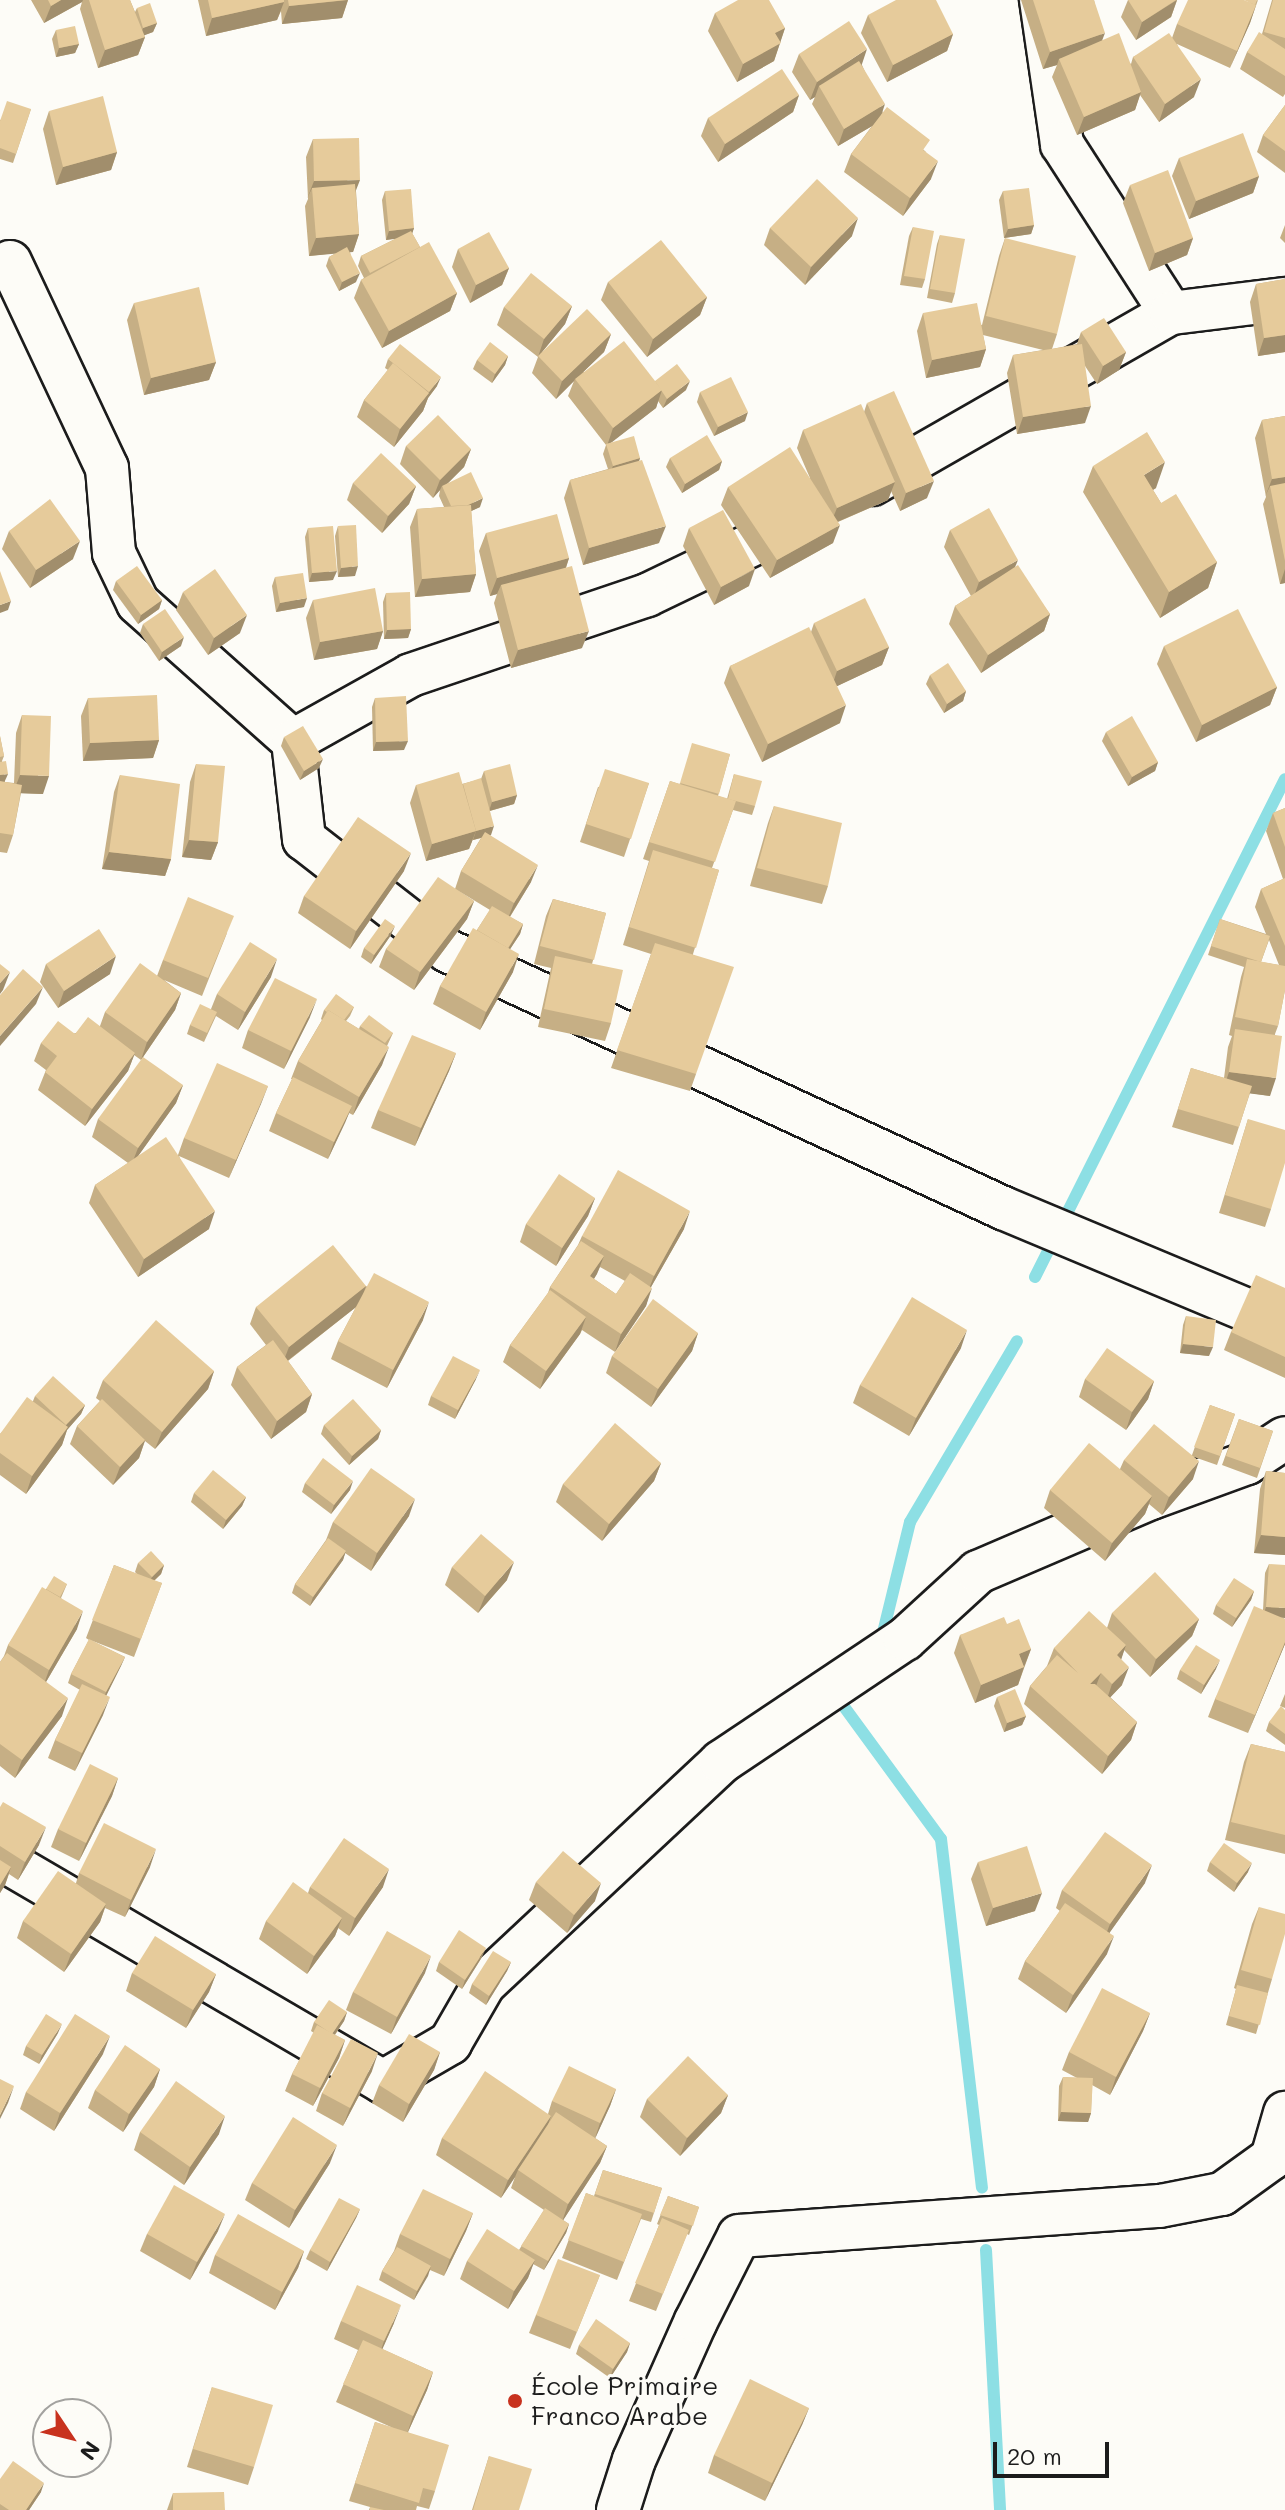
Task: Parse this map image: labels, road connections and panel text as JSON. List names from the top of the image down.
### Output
{
  "places": ["École Primaire Franco Arabe"],
  "scale_bar": "20 m",
  "north": "bottom right"
}
